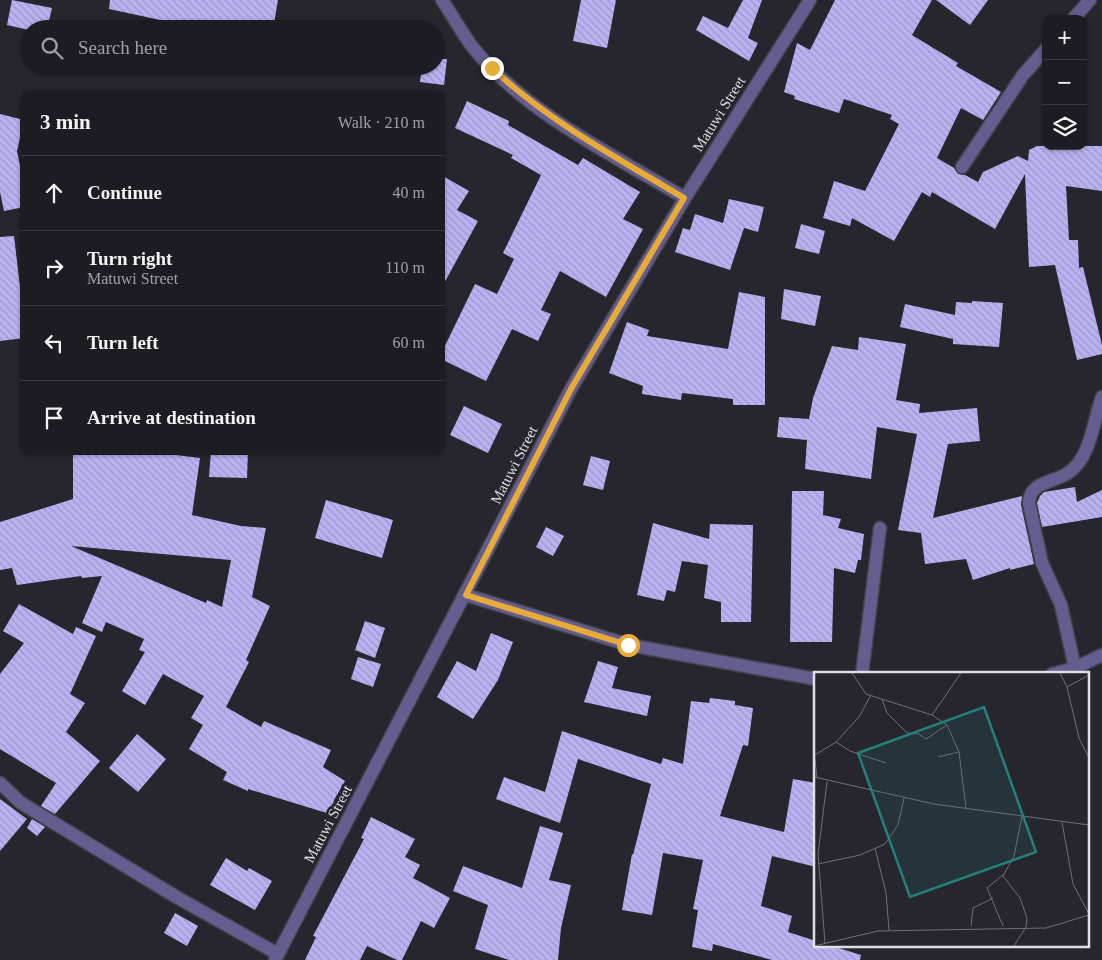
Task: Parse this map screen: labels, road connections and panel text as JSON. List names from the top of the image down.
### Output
{
  "streets": {
    "street": ["Matuwi Street"]
  },
  "page": {
    "map_buttons": ["+", "−"],
    "search": "Search here",
    "heading": ["3 min", "Walk · 210 m"],
    "list": [
      ["Continue", "40 m"],
      ["Turn right", "Matuwi Street", "110 m"],
      ["Turn left", "60 m"],
      "Arrive at destination"
    ]
  }
}
